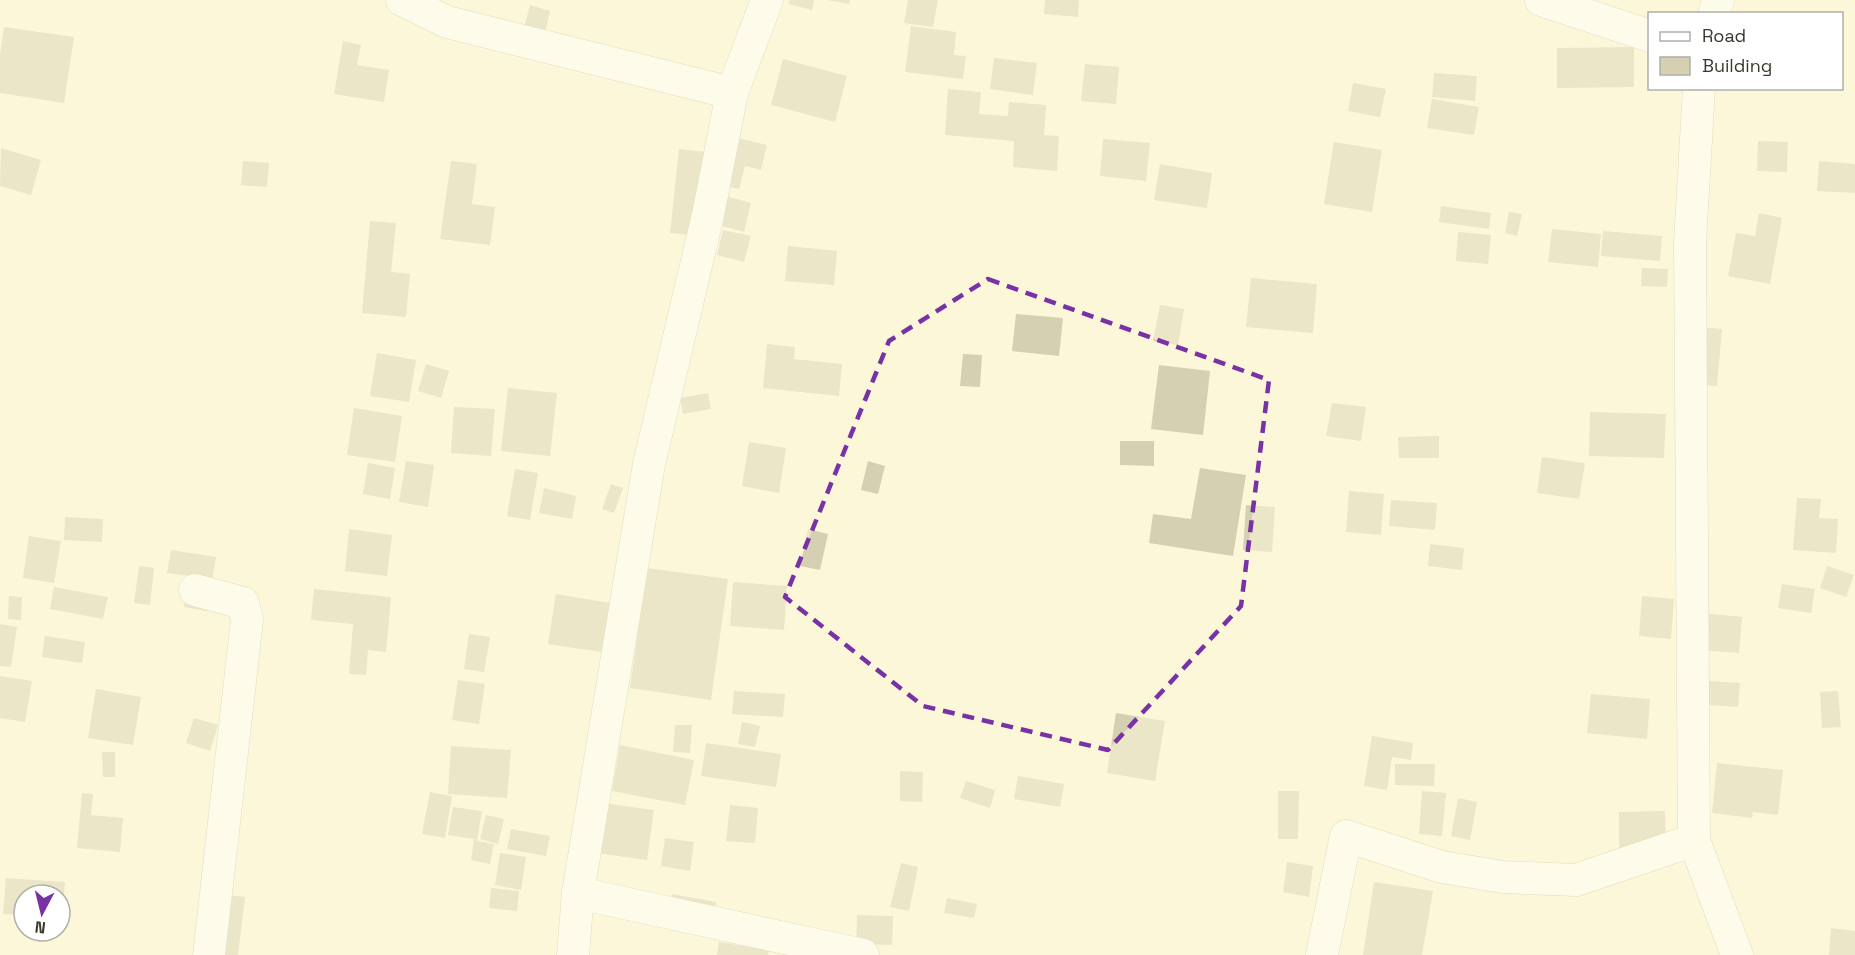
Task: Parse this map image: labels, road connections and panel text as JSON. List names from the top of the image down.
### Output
{
  "legend": ["Road", "Building"],
  "north": "bottom"
}
